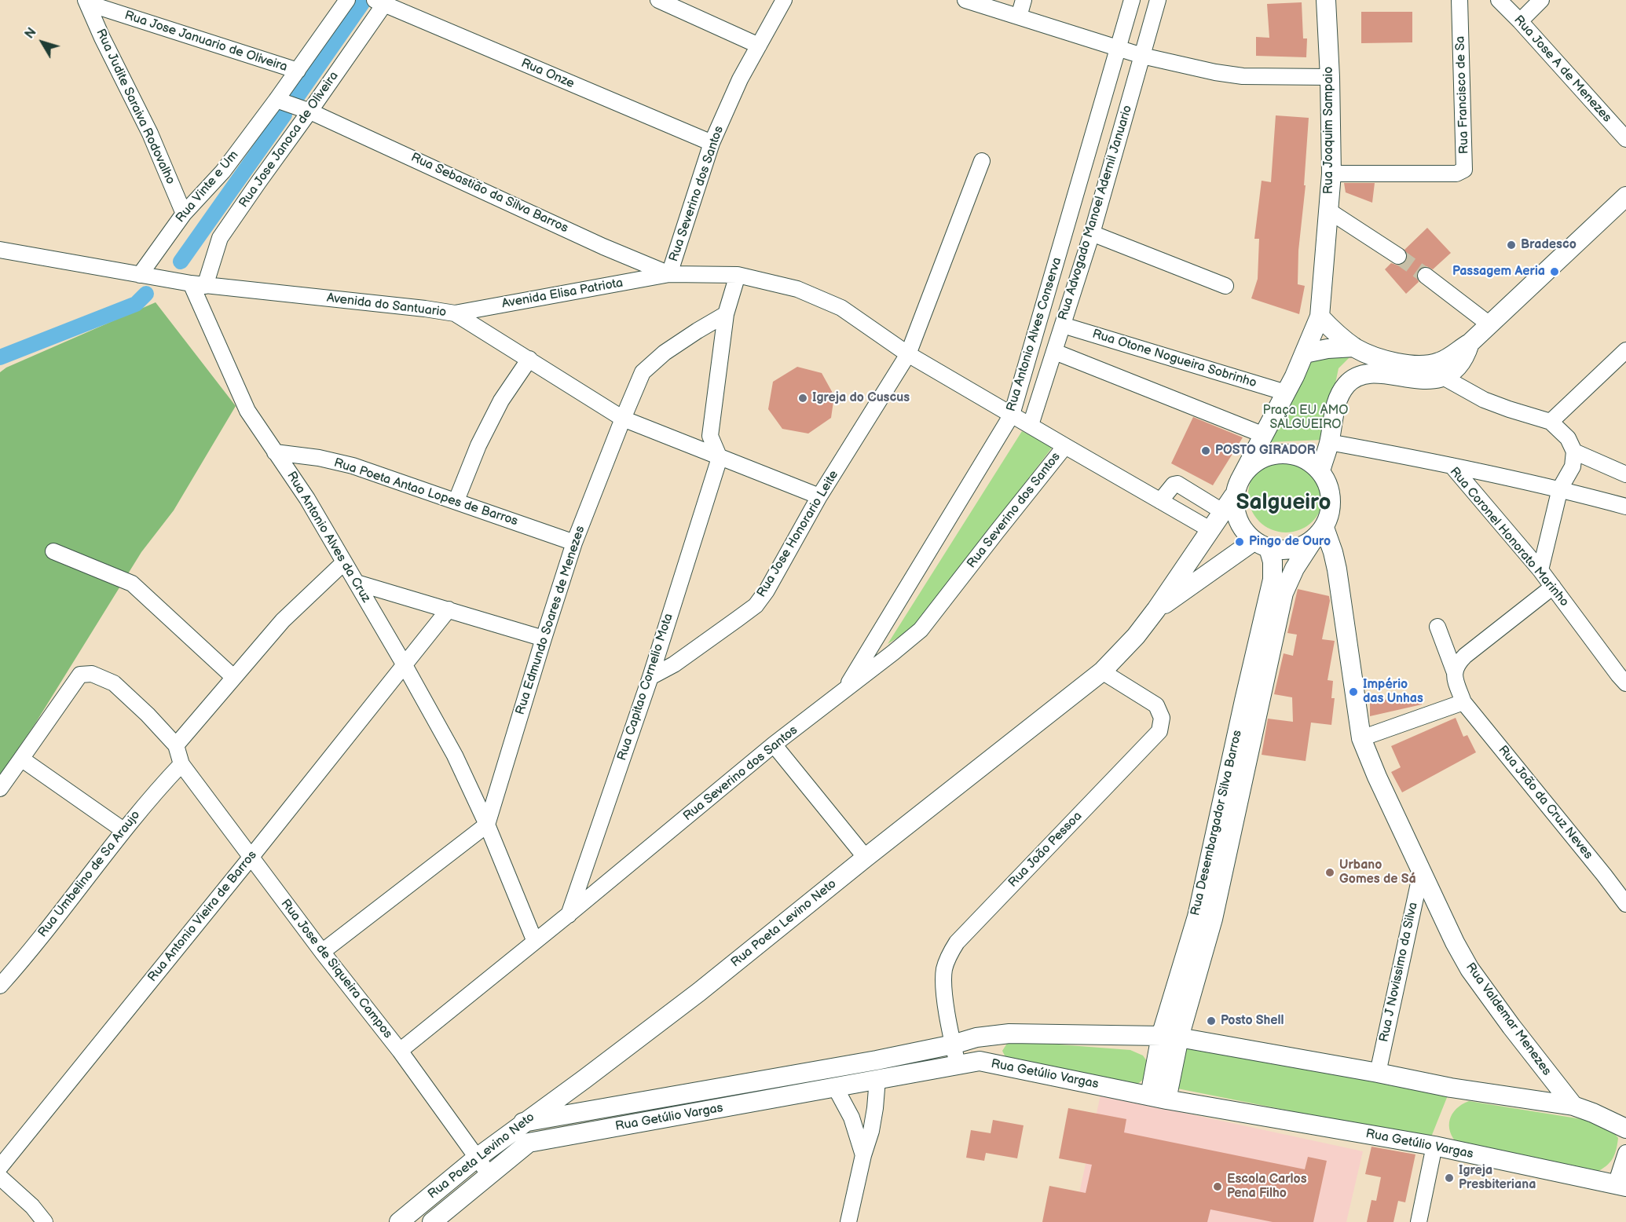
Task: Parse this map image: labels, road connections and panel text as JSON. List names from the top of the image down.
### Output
{
  "streets": {
    "main road": [
      "Rua Joaquim Sampaio",
      "Rua Desembargador Silva Barros",
      "Rua Poeta Levino Neto",
      "Rua Valdemar Menezes",
      "Rua Getúlio Vargas"
    ],
    "street": [
      "Rua Jose Januario de Oliveira",
      "Rua Jose A de Menezes",
      "Rua Onze",
      "Rua Francisco de Sa",
      "Rua Judite Saraiva Rodovalho",
      "Rua Jose Janoca de Oliveira",
      "Rua Vinte e Um",
      "Rua Sebastião da Silva Barros",
      "Rua Severino dos Santos",
      "Rua Advogado Manoel Adernil Januario",
      "Avenida Elisa Patriota",
      "Avenida do Santuario",
      "Rua Antonio Alves Conserva",
      "Rua Otone Nogueira Sobrinho",
      "Rua Poeta Antao Lopes de Barros",
      "Rua Jose Honorario Leite",
      "Rua Antonio Alves da Cruz",
      "Rua Coronel Honorato Marinho",
      "Rua Edmundo Soares de Menezes",
      "Rua Capitao Cornelio Mota",
      "Rua João da Cruz Neves",
      "Rua João Pessoa",
      "Rua Umbelino de Sa Araujo",
      "Rua Antonio Vieira de Barros",
      "Rua Jose de Siqueira Campos",
      "Rua J Novissimo da Silva"
    ]
  },
  "crossings": [
    ["Rua Jose Januario de Oliveira", "Rua Judite Saraiva Rodovalho"],
    ["Rua Jose Januario de Oliveira", "Rua Vinte e Um"],
    ["Rua Onze", "Rua Jose Janoca de Oliveira"],
    ["Rua Onze", "Rua Severino dos Santos"],
    ["Rua Francisco de Sa", "Rua Joaquim Sampaio"],
    ["Rua Judite Saraiva Rodovalho", "Rua Vinte e Um"],
    ["Rua Joaquim Sampaio", "Rua Otone Nogueira Sobrinho"],
    ["Rua Joaquim Sampaio", "Rua Desembargador Silva Barros"],
    ["Rua Joaquim Sampaio", "Rua Poeta Levino Neto"],
    ["Rua Joaquim Sampaio", "Rua Valdemar Menezes"],
    ["Rua Jose Janoca de Oliveira", "Rua Sebastião da Silva Barros"],
    ["Rua Jose Janoca de Oliveira", "Avenida do Santuario"],
    ["Rua Jose Janoca de Oliveira", "Rua Antonio Alves da Cruz"],
    ["Rua Vinte e Um", "Rua Sebastião da Silva Barros"],
    ["Rua Sebastião da Silva Barros", "Rua Severino dos Santos"],
    ["Rua Sebastião da Silva Barros", "Avenida Elisa Patriota"],
    ["Rua Severino dos Santos", "Rua Advogado Manoel Adernil Januario"],
    ["Rua Severino dos Santos", "Avenida Elisa Patriota"],
    ["Rua Severino dos Santos", "Rua Antonio Alves Conserva"],
    ["Rua Severino dos Santos", "Rua Jose Honorario Leite"],
    ["Rua Severino dos Santos", "Rua Antonio Alves da Cruz"],
    ["Rua Severino dos Santos", "Rua Capitao Cornelio Mota"],
    ["Rua Severino dos Santos", "Rua Jose de Siqueira Campos"],
    ["Rua Advogado Manoel Adernil Januario", "Rua Otone Nogueira Sobrinho"],
    ["Avenida Elisa Patriota", "Avenida do Santuario"],
    ["Avenida do Santuario", "Rua Jose Honorario Leite"],
    ["Avenida do Santuario", "Rua Antonio Alves da Cruz"],
    ["Avenida do Santuario", "Rua Edmundo Soares de Menezes"],
    ["Avenida do Santuario", "Rua Capitao Cornelio Mota"],
    ["Rua Poeta Antao Lopes de Barros", "Rua Antonio Alves da Cruz"],
    ["Rua Poeta Antao Lopes de Barros", "Rua Edmundo Soares de Menezes"],
    ["Rua Jose Honorario Leite", "Rua Capitao Cornelio Mota"],
    ["Rua Antonio Alves da Cruz", "Rua Edmundo Soares de Menezes"],
    ["Rua Antonio Alves da Cruz", "Rua Antonio Vieira de Barros"],
    ["Rua Desembargador Silva Barros", "Rua Poeta Levino Neto"],
    ["Rua Desembargador Silva Barros", "Rua Valdemar Menezes"],
    ["Rua Desembargador Silva Barros", "Rua Getúlio Vargas"],
    ["Rua João Pessoa", "Rua Poeta Levino Neto"],
    ["Rua João Pessoa", "Rua Getúlio Vargas"],
    ["Rua Umbelino de Sa Araujo", "Rua Jose de Siqueira Campos"],
    ["Rua Antonio Vieira de Barros", "Rua Jose de Siqueira Campos"],
    ["Rua Poeta Levino Neto", "Rua Jose de Siqueira Campos"],
    ["Rua Poeta Levino Neto", "Rua Valdemar Menezes"],
    ["Rua Poeta Levino Neto", "Rua Getúlio Vargas"],
    ["Rua Jose de Siqueira Campos", "Rua Getúlio Vargas"],
    ["Rua J Novissimo da Silva", "Rua Valdemar Menezes"],
    ["Rua J Novissimo da Silva", "Rua Getúlio Vargas"],
    ["Rua Valdemar Menezes", "Rua Getúlio Vargas"]
  ],
  "districts": ["Salgueiro"],
  "parks": ["Praça EU AMO SALGUEIRO"],
  "places": [
    "Bradesco",
    "Passagem Aeria",
    "Igreja do Cuscus",
    "POSTO GIRADOR",
    "Pingo de Ouro",
    "Império das Unhas",
    "Urbano Gomes de Sá",
    "Posto Shell",
    "Igreja Presbiteriana",
    "Escola Carlos Pena Filho"
  ],
  "north": "top left"
}
